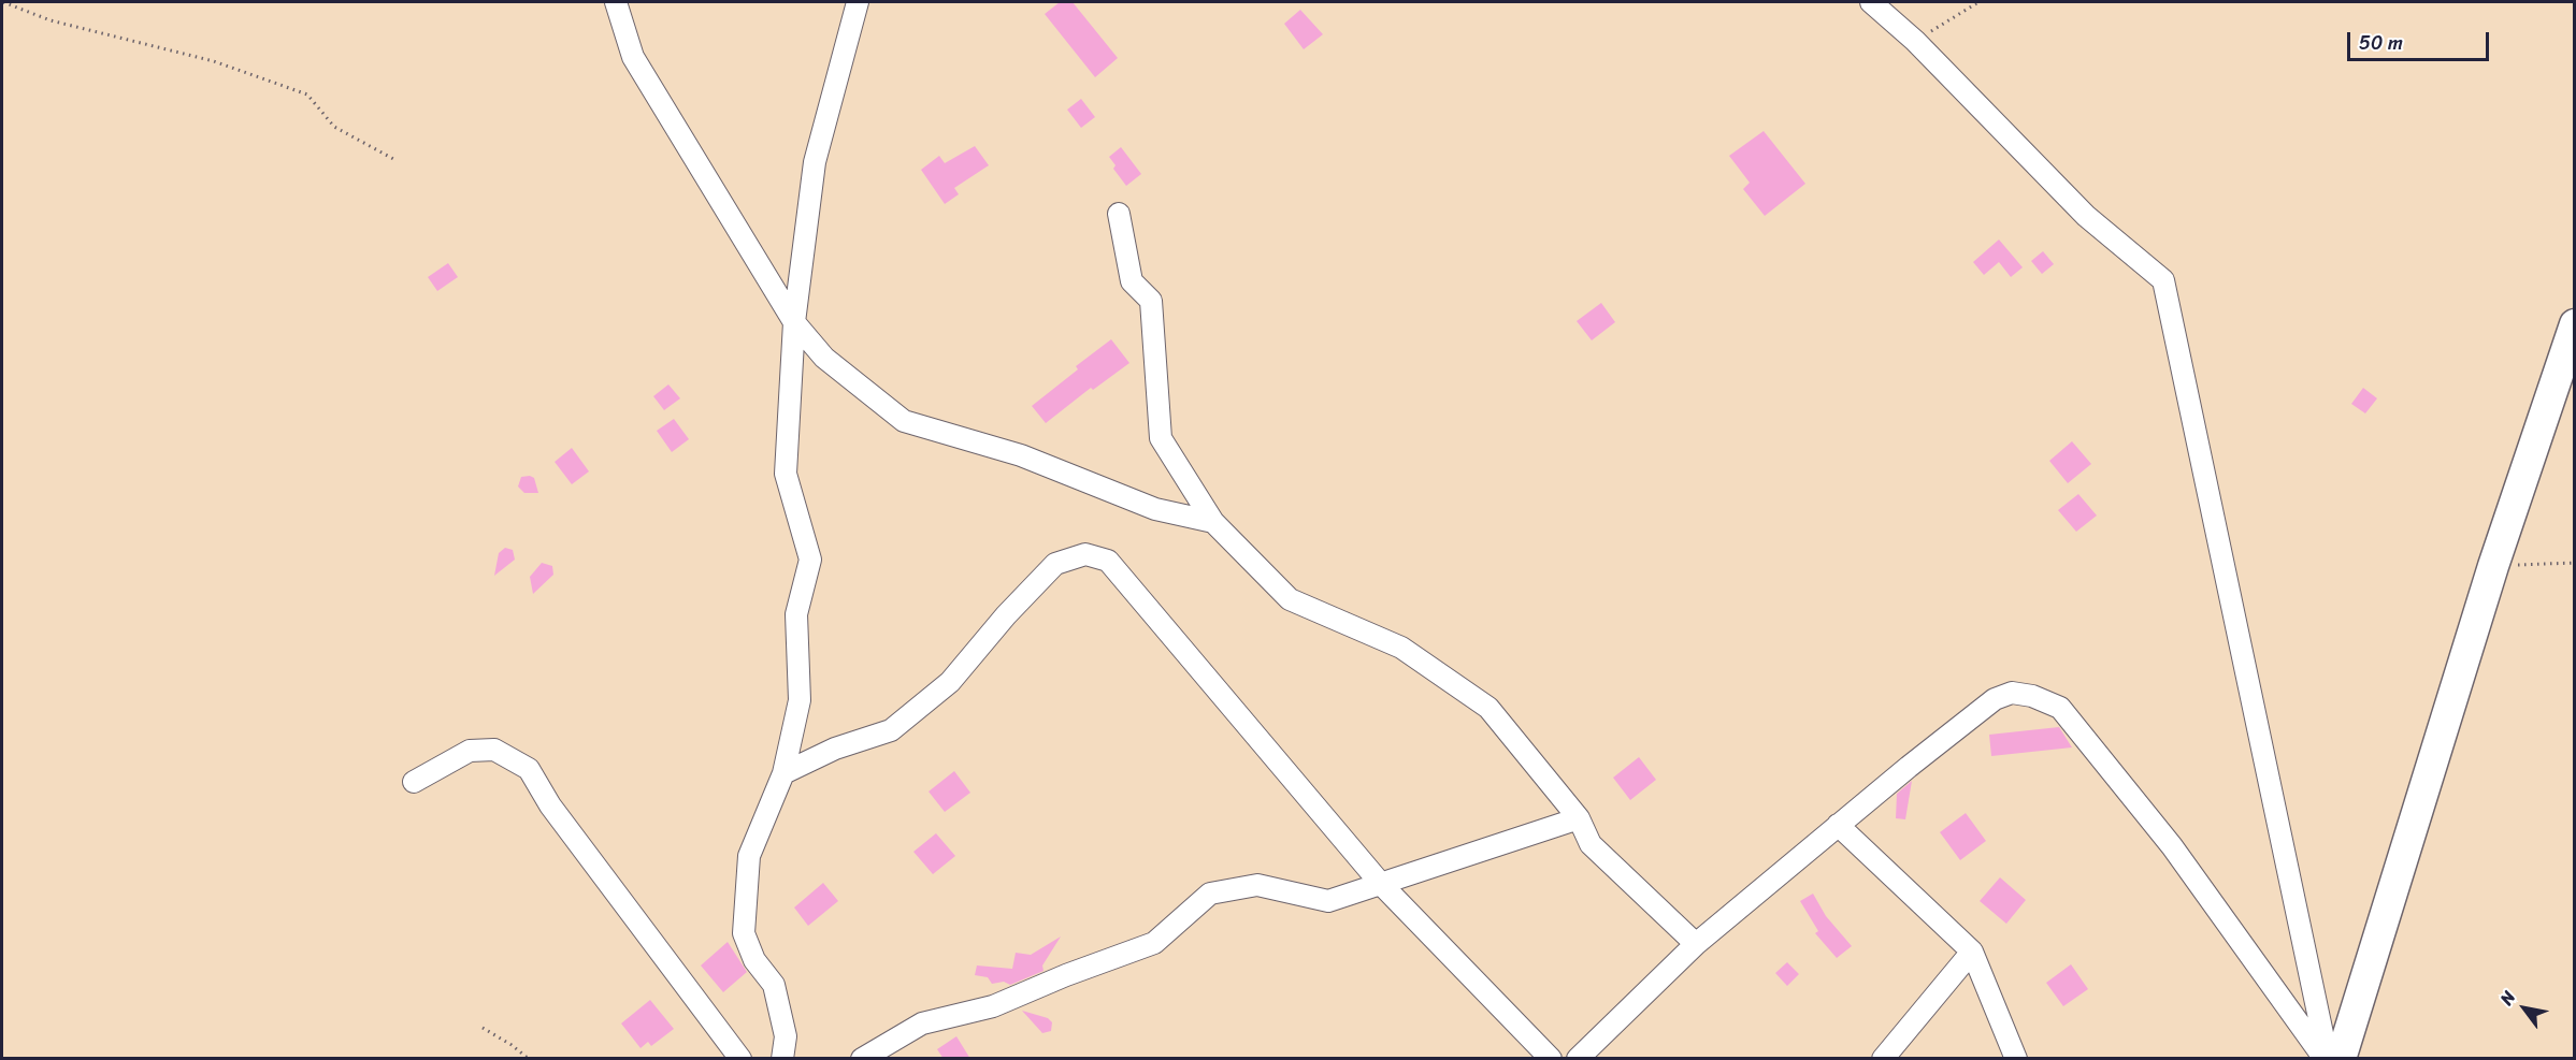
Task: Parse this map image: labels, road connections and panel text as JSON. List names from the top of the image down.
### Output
{
  "scale_bar": "50 m",
  "north": "top left"
}
